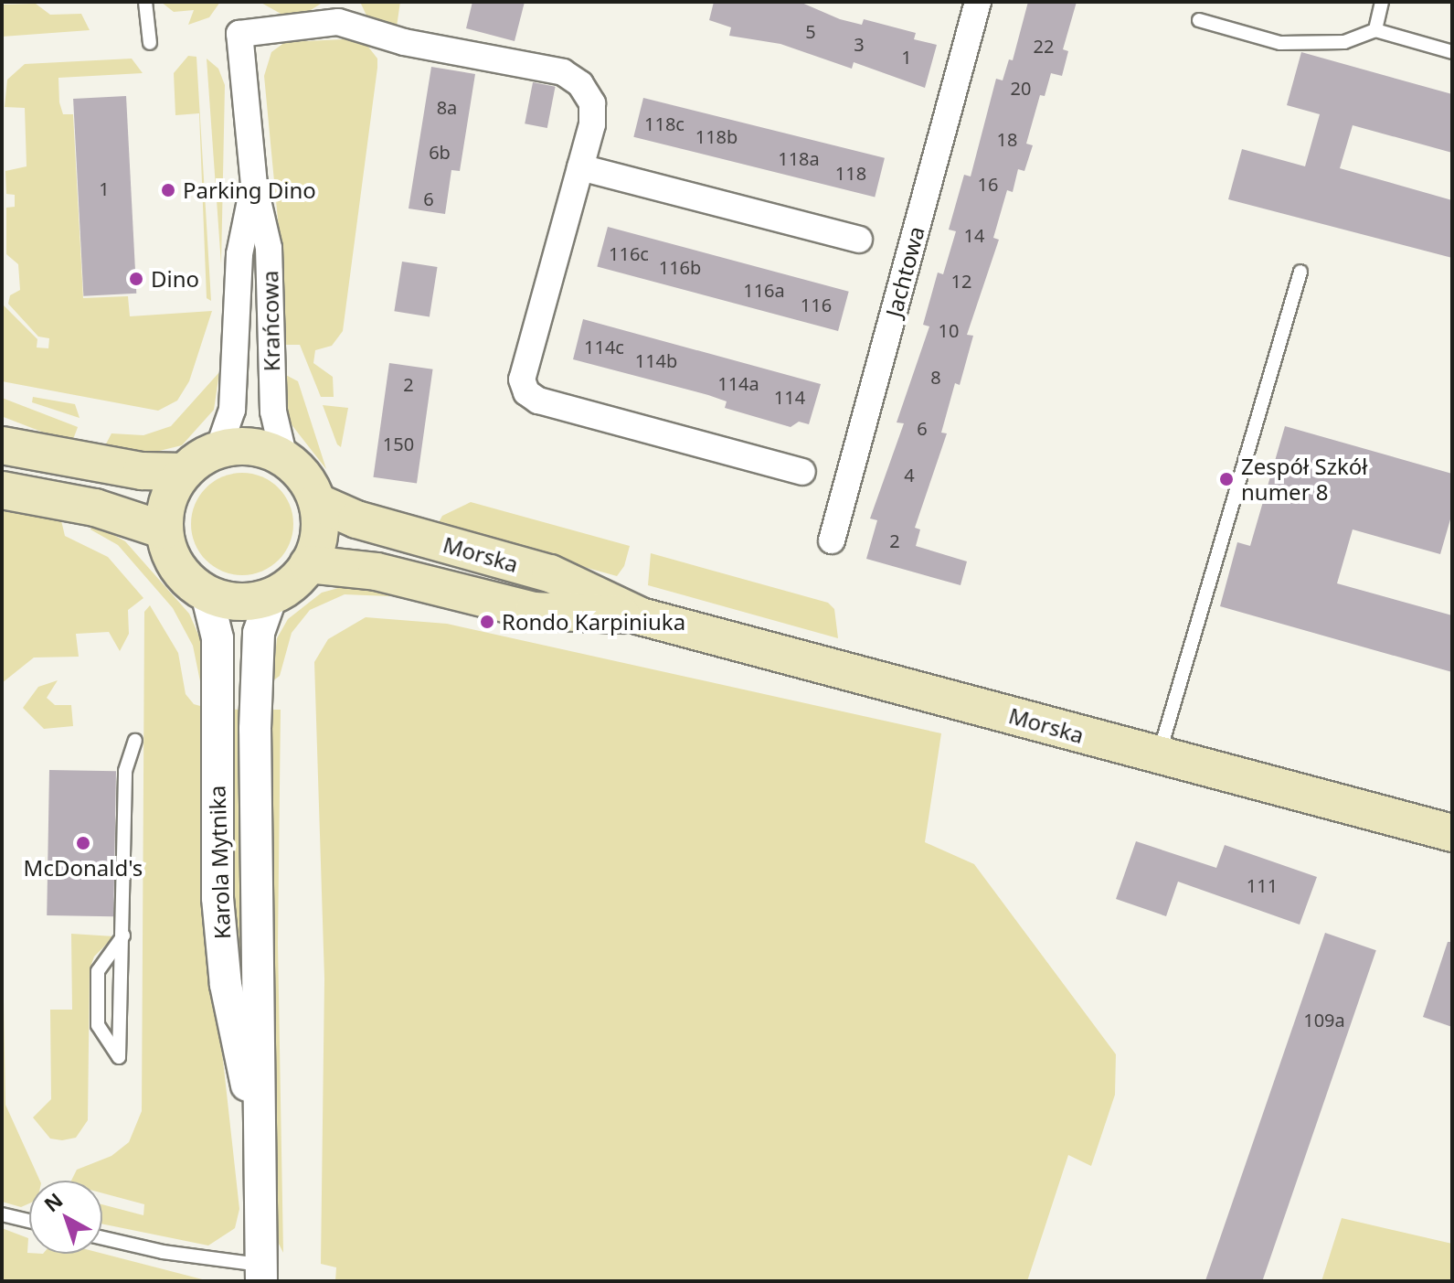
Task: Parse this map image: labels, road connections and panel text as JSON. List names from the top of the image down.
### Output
{
  "streets": {
    "main road": ["Morska"],
    "street": ["Jachtowa", "Krańcowa", "Karola Mytnika"]
  },
  "crossings": [
    ["Krańcowa", "Morska"],
    ["Krańcowa", "Karola Mytnika"],
    ["Morska", "Karola Mytnika"]
  ],
  "places": [
    "Parking Dino",
    "Dino",
    "Zespół Szkół numer 8",
    "Rondo Karpiniuka",
    "McDonald's"
  ],
  "house_numbers": [
    "5",
    "3",
    "22",
    "1",
    "20",
    "8a",
    "118c",
    "118b",
    "18",
    "6b",
    "118a",
    "118",
    "16",
    "1",
    "6",
    "14",
    "116c",
    "116b",
    "12",
    "116a",
    "116",
    "10",
    "114c",
    "114b",
    "8",
    "114a",
    "2",
    "114",
    "6",
    "150",
    "4",
    "2",
    "111",
    "109a"
  ],
  "north": "top left"
}
